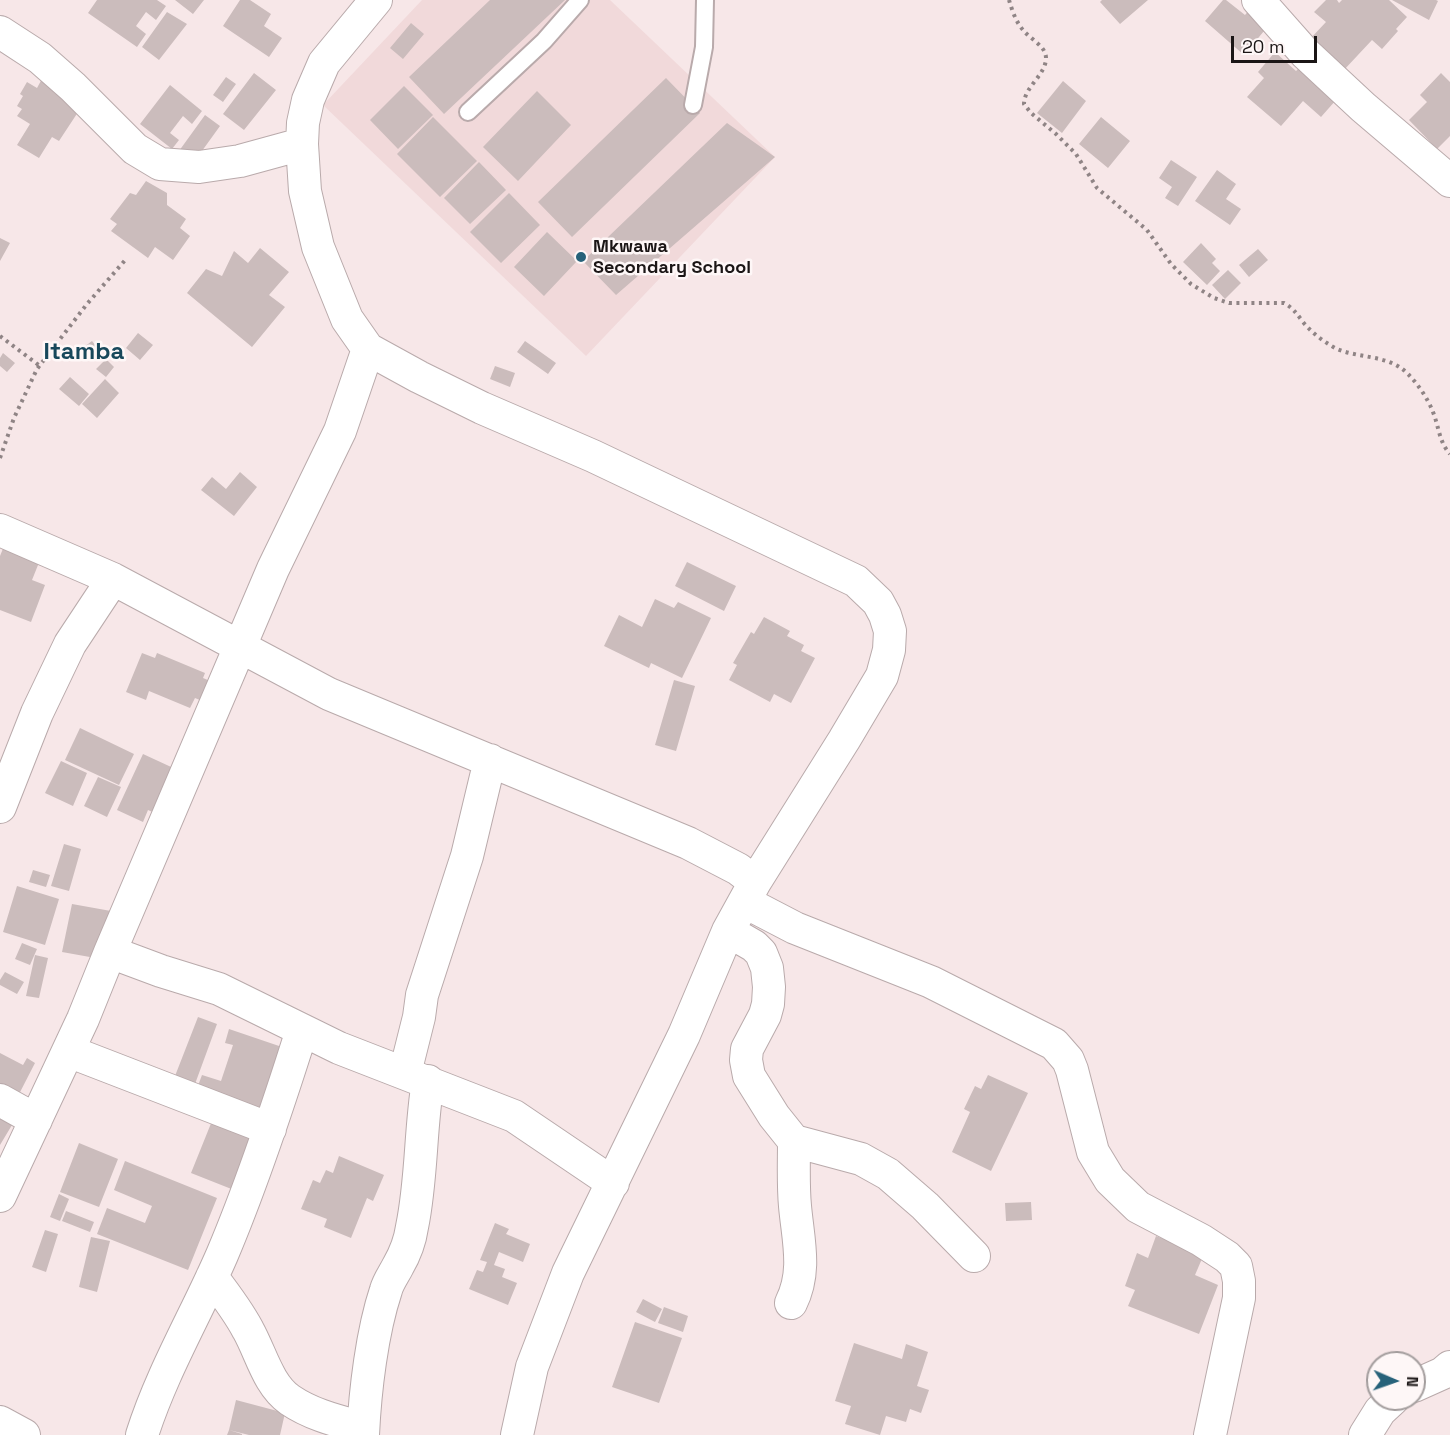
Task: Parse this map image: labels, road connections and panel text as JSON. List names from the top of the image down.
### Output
{
  "districts": ["Itamba"],
  "places": ["Mkwawa Secondary School"],
  "scale_bar": "20 m",
  "north": "right"
}
